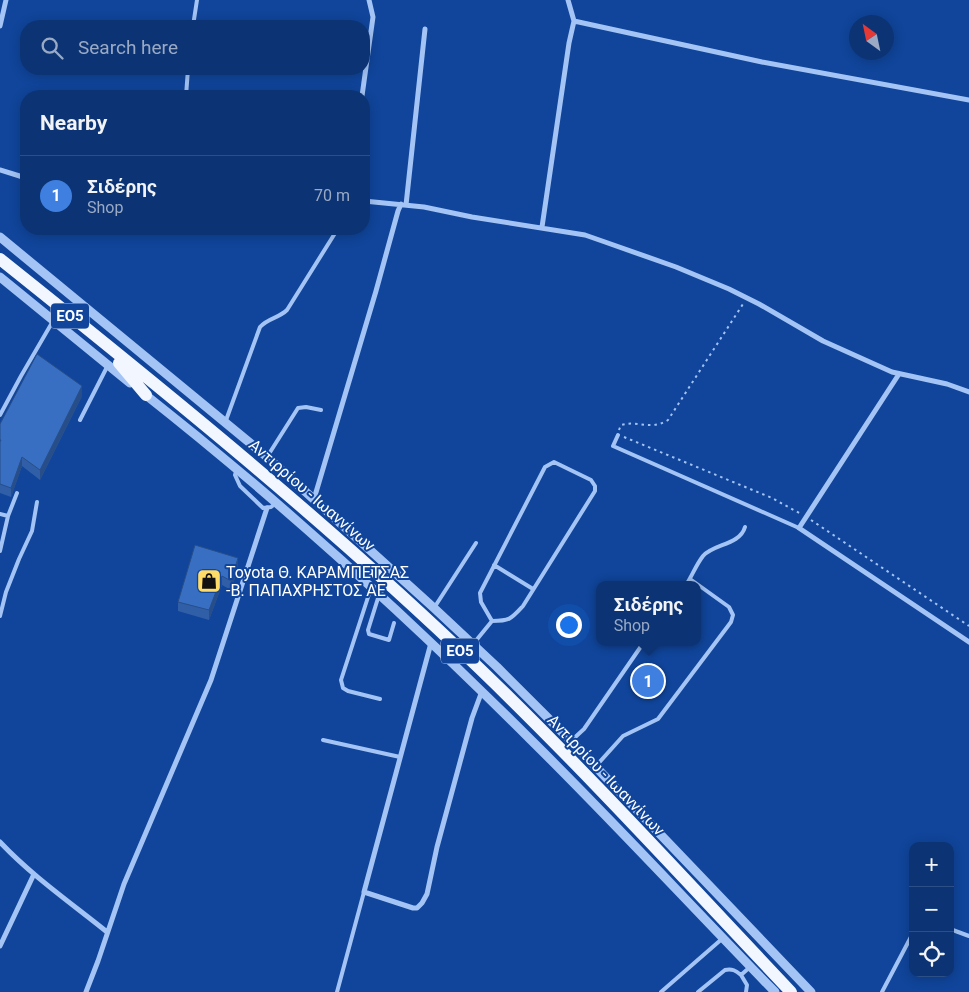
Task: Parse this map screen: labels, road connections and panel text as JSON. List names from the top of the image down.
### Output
{
  "streets": {
    "main road": ["ΕΟ5", "Αντιρρίου - Ιωαννίνων"]
  },
  "places": {
    "shop": ["Toyota Θ. ΚΑΡΑΜΠΕΤΣΑΣ -Β. ΠΑΠΑΧΡΗΣΤΟΣ ΑΕ"]
  },
  "north": "top left",
  "page": {
    "search": "Search here",
    "heading": "Nearby",
    "list": [
      {
        "mark": "1",
        "name": "Σιδέρης",
        "note": "Shop",
        "value": "70 m"
      }
    ],
    "popup": ["Σιδέρης", "Shop"],
    "pins": "1",
    "map_buttons": ["+", "−"]
  }
}
